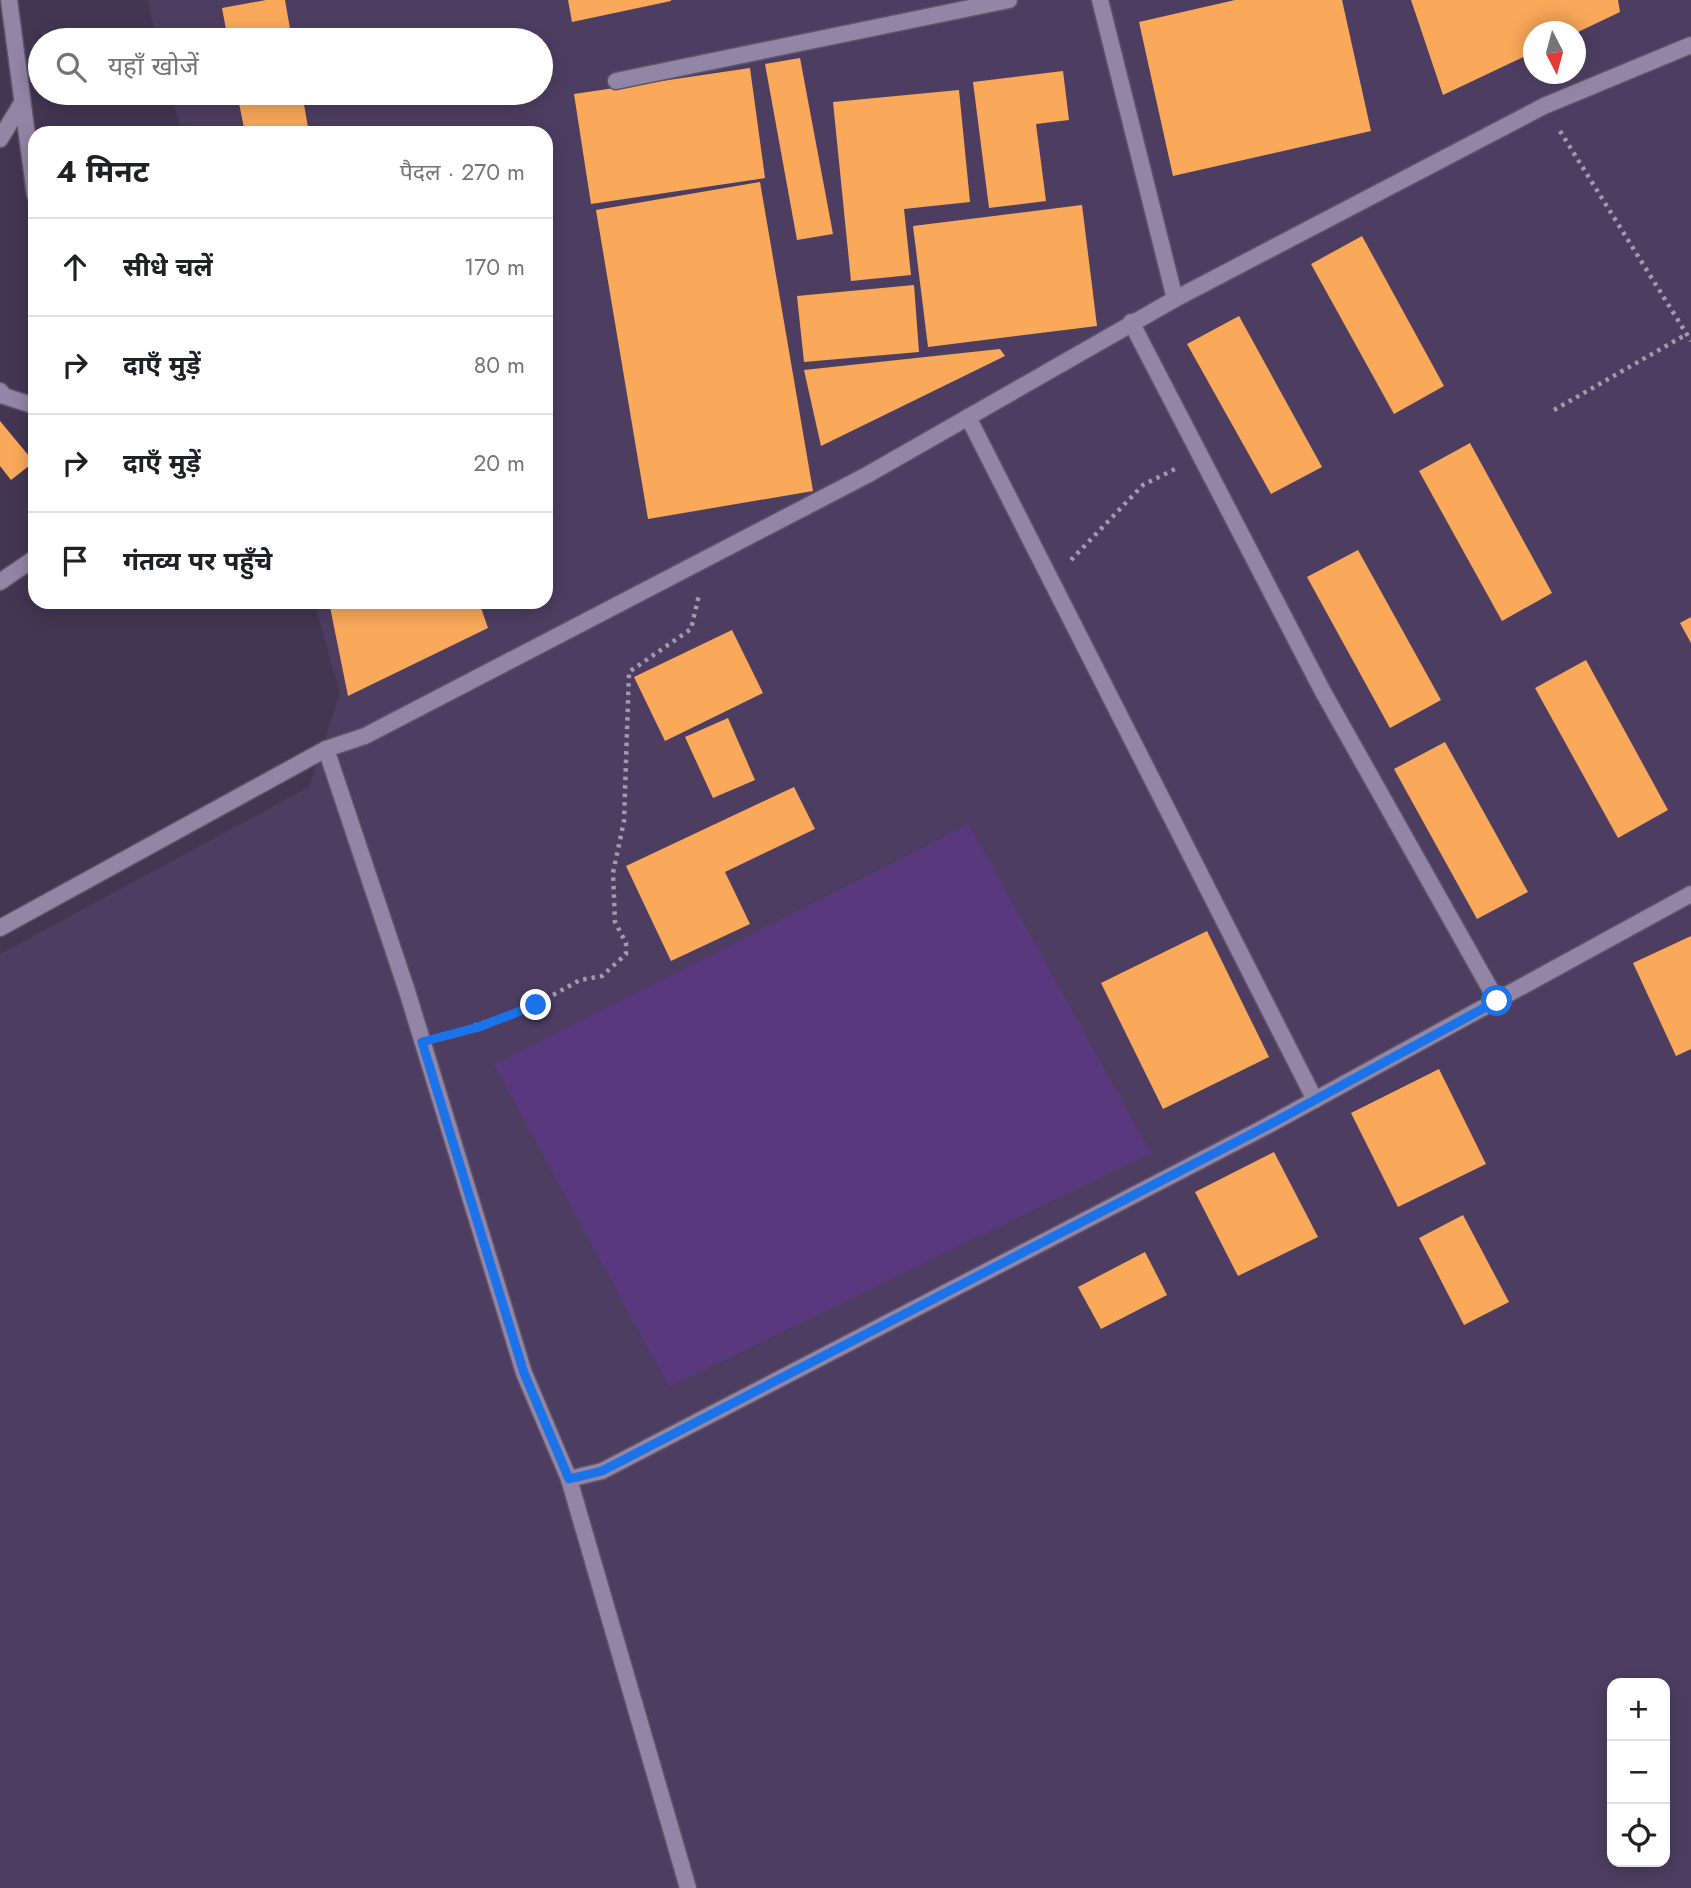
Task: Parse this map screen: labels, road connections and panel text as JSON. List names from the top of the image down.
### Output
{
  "north": "bottom",
  "page": {
    "search": "यहाँ खोजें",
    "heading": ["4 मिनट", "पैदल · 270 m"],
    "list": [
      ["सीधे चलें", "170 m"],
      ["दाएँ मुड़ें", "80 m"],
      ["दाएँ मुड़ें", "20 m"],
      "गंतव्य पर पहुँचे"
    ],
    "map_buttons": ["+", "−"]
  }
}
